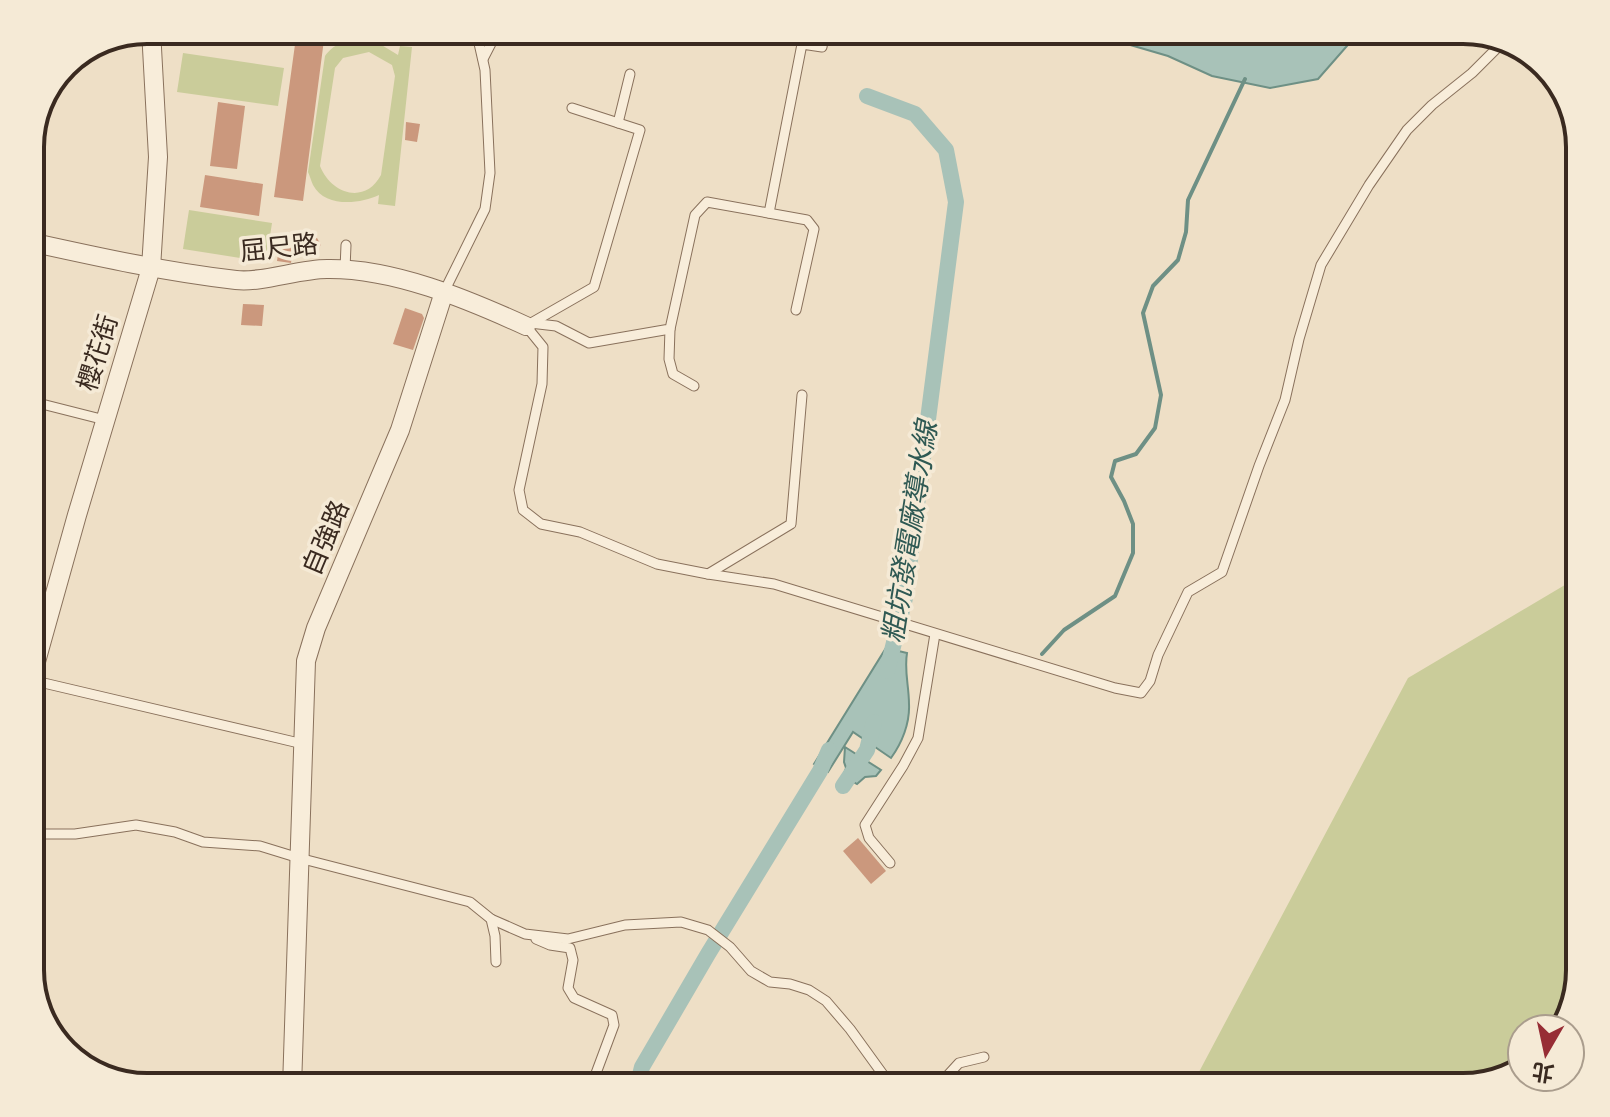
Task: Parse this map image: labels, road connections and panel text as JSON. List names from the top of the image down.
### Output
{
  "streets": {
    "street": ["屈尺路", "櫻花街", "自強路"]
  },
  "crossings": [
    ["屈尺路", "櫻花街"],
    ["屈尺路", "自強路"]
  ],
  "water": ["粗坑發電廠導水線"],
  "north": "bottom"
}
